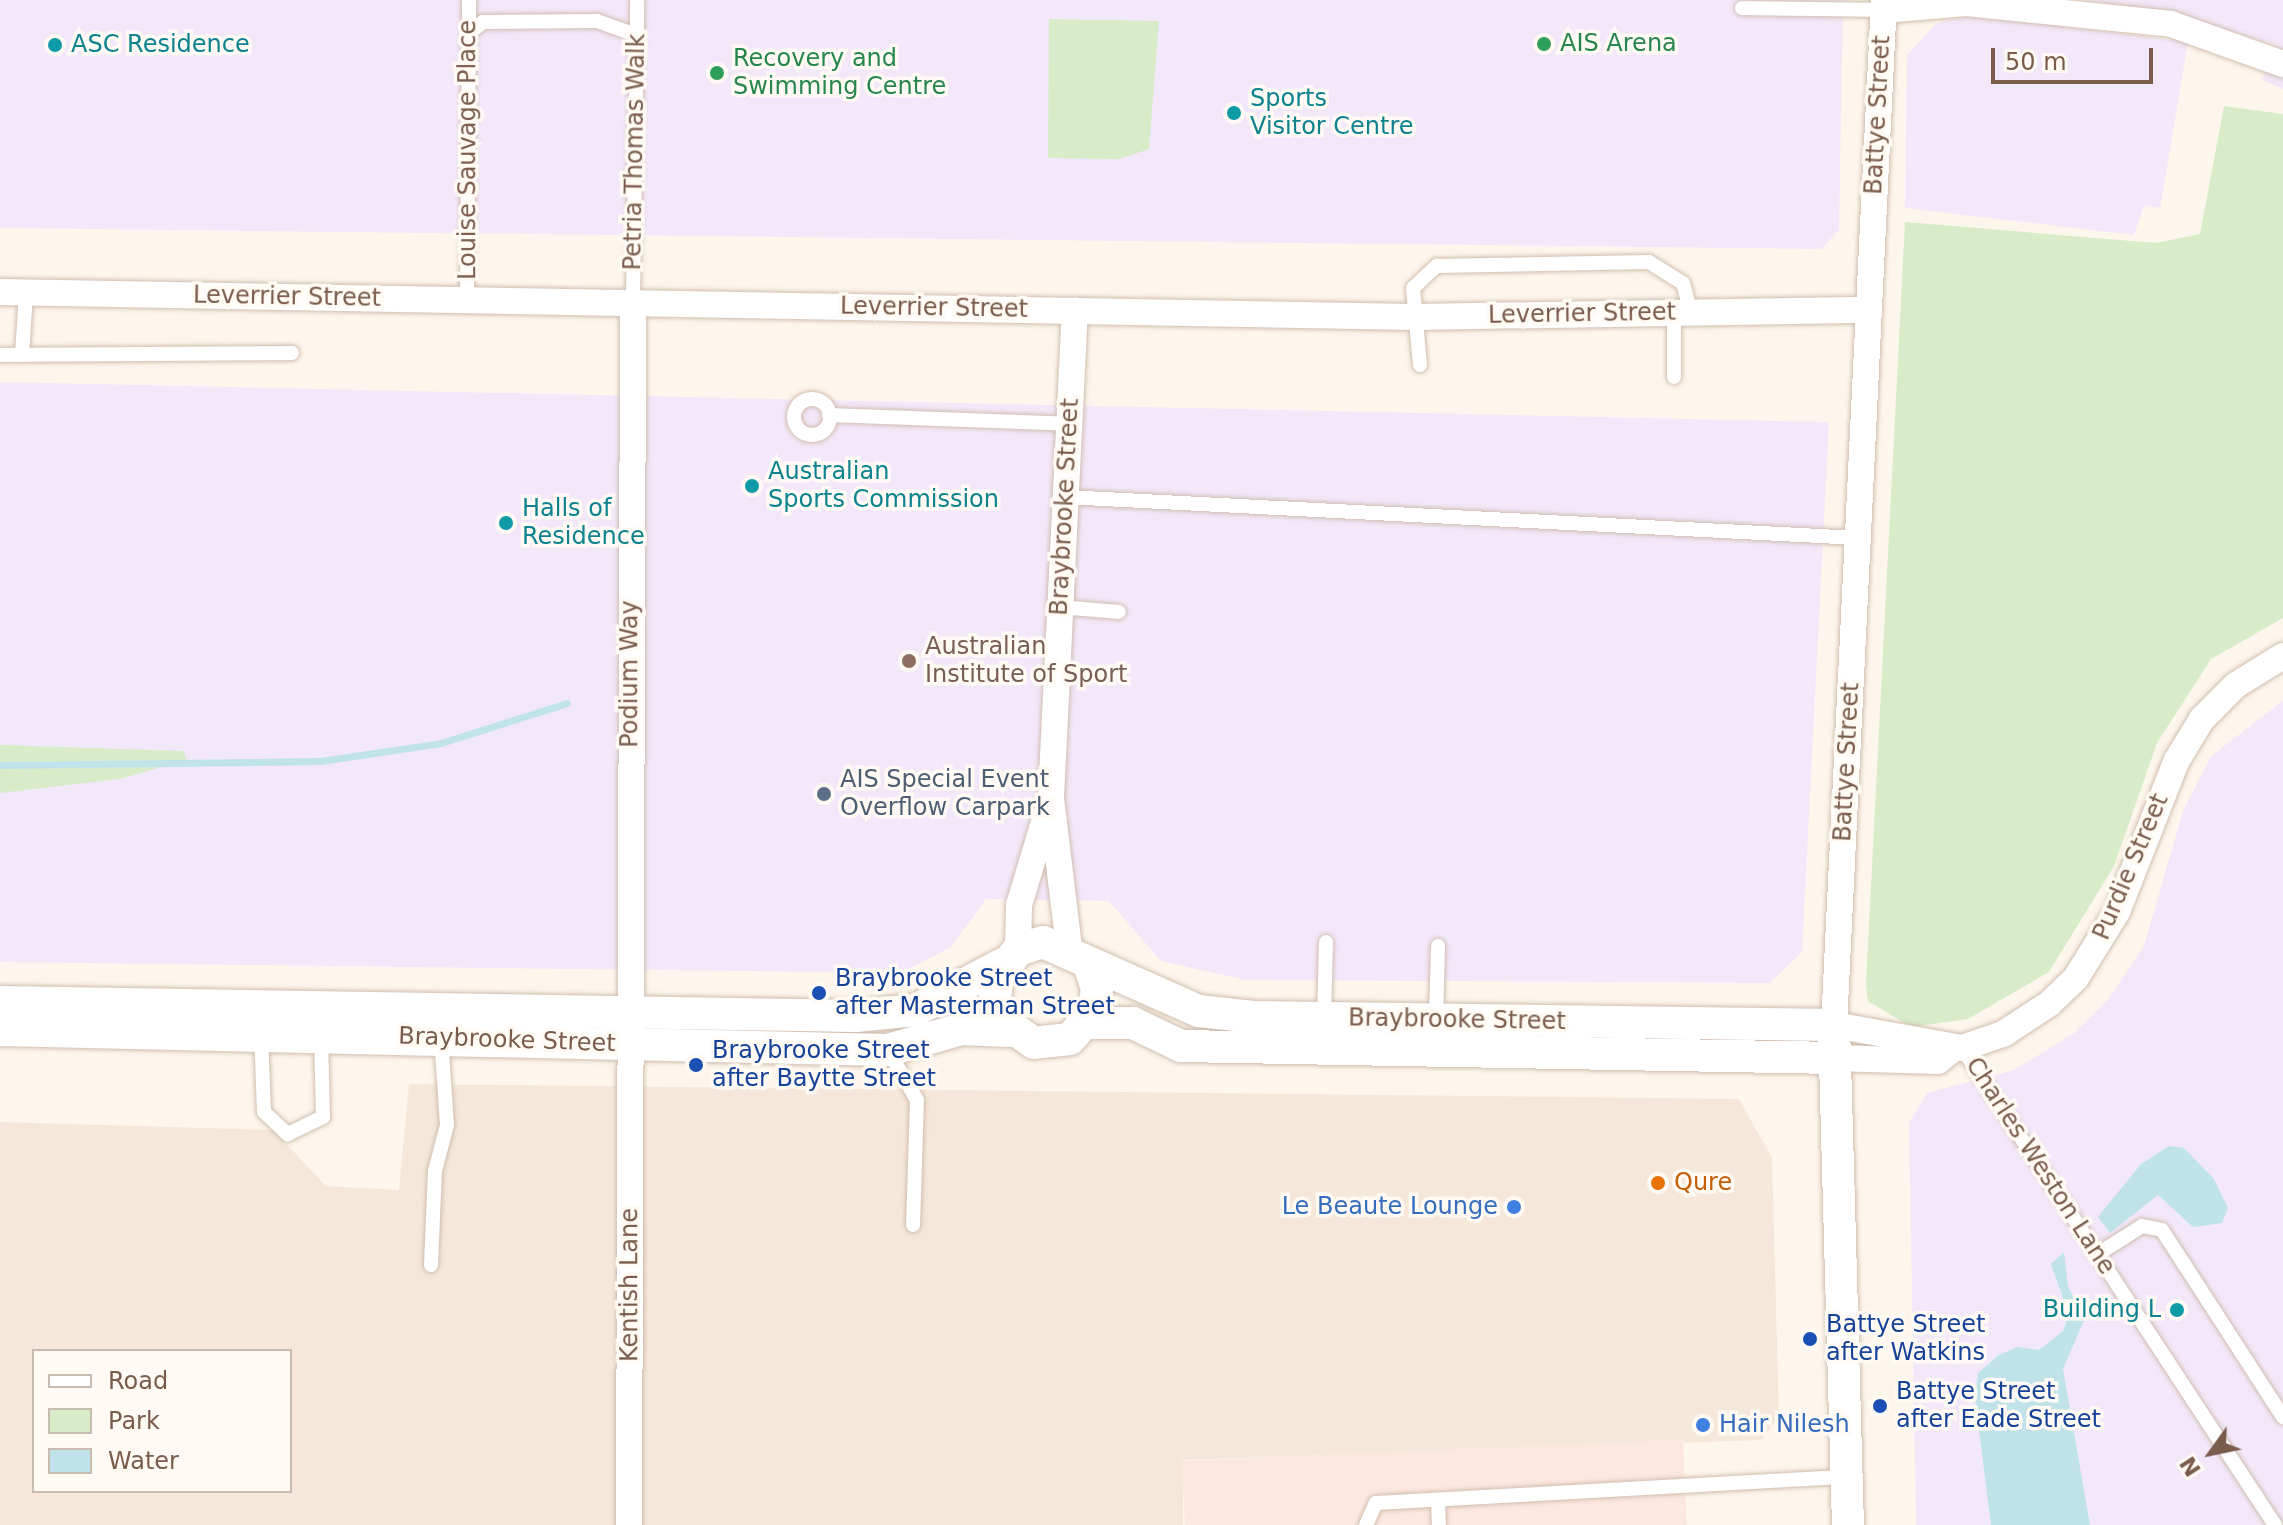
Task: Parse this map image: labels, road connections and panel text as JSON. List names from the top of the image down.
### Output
{
  "streets": {
    "street": [
      "Battye Street",
      "Leverrier Street",
      "Braybrooke Street",
      "Podium Way",
      "Purdie Street",
      "Kentish Lane"
    ],
    "lane": ["Louise Sauvage Place", "Petria Thomas Walk", "Charles Weston Lane"]
  },
  "crossings": [
    ["Battye Street", "Leverrier Street"],
    ["Battye Street", "Braybrooke Street"],
    ["Battye Street", "Purdie Street"],
    ["Louise Sauvage Place", "Leverrier Street"],
    ["Petria Thomas Walk", "Leverrier Street"],
    ["Petria Thomas Walk", "Podium Way"],
    ["Leverrier Street", "Braybrooke Street"],
    ["Leverrier Street", "Podium Way"],
    ["Braybrooke Street", "Podium Way"],
    ["Braybrooke Street", "Purdie Street"],
    ["Braybrooke Street", "Kentish Lane"],
    ["Podium Way", "Kentish Lane"],
    ["Purdie Street", "Charles Weston Lane"]
  ],
  "places": [
    "AIS Arena",
    "ASC Residence",
    "Recovery and Swimming Centre",
    "Sports Visitor Centre",
    "Australian Sports Commission",
    "Halls of Residence",
    "Australian Institute of Sport",
    "AIS Special Event Overflow Carpark",
    "Braybrooke Street after Masterman Street",
    "Braybrooke Street after Baytte Street",
    "Qure",
    "Le Beaute Lounge",
    "Building L",
    "Battye Street after Watkins",
    "Battye Street after Eade Street",
    "Hair Nilesh"
  ],
  "legend": ["Road", "Park", "Water"],
  "scale_bar": "50 m",
  "north": "bottom left"
}
